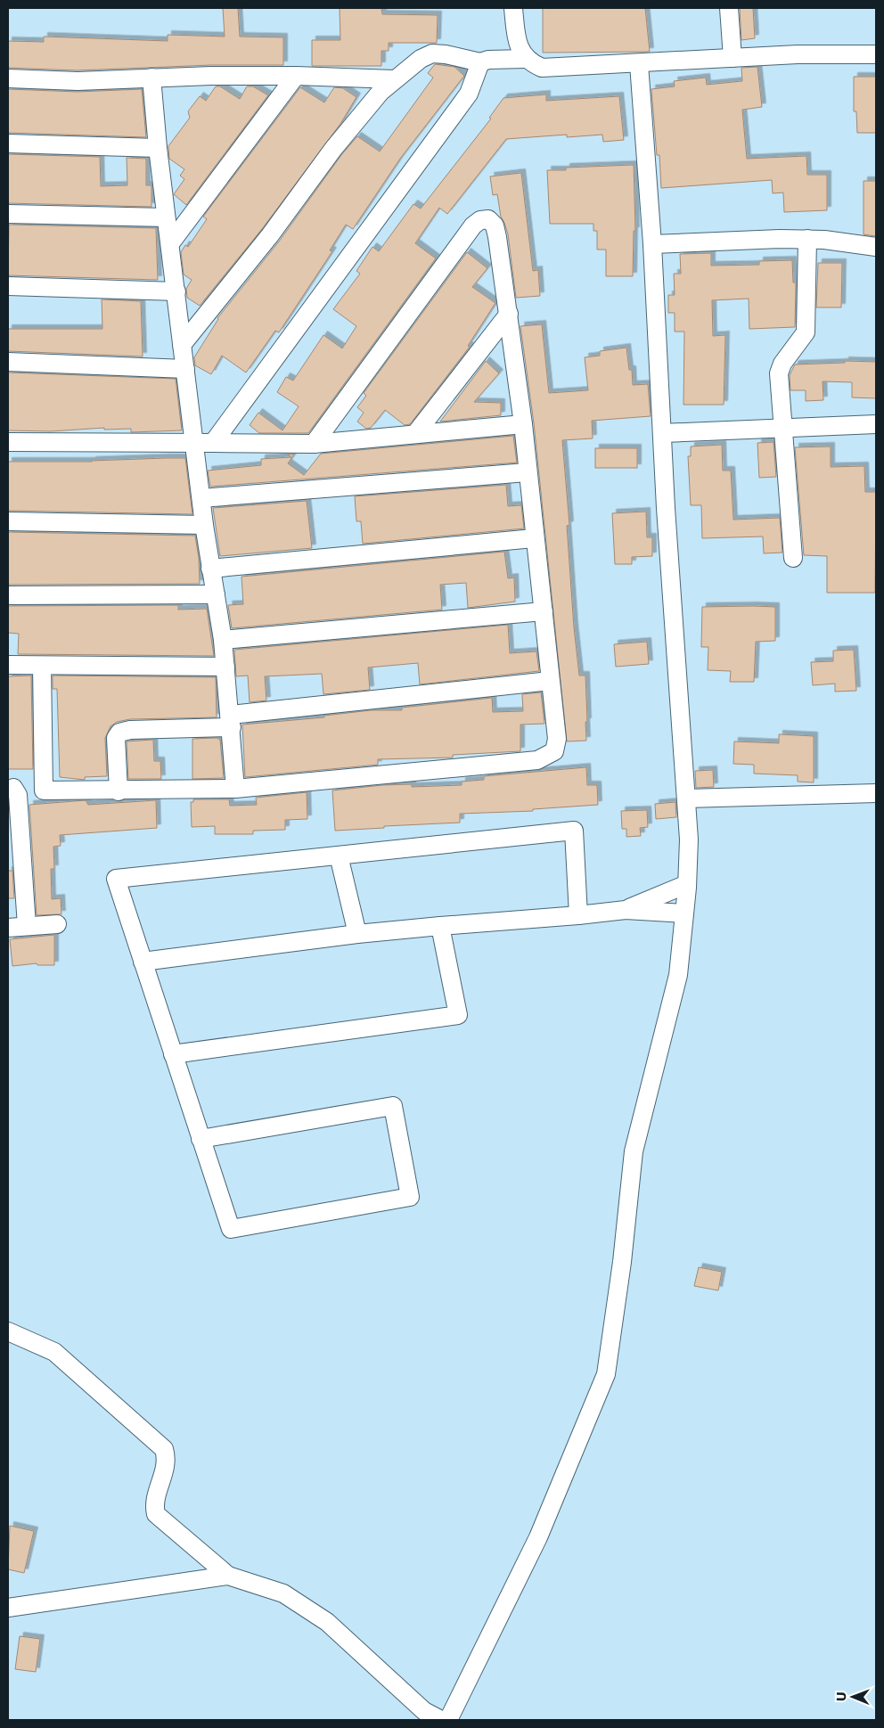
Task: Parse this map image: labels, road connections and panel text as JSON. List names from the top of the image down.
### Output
{
  "north": "left"
}
